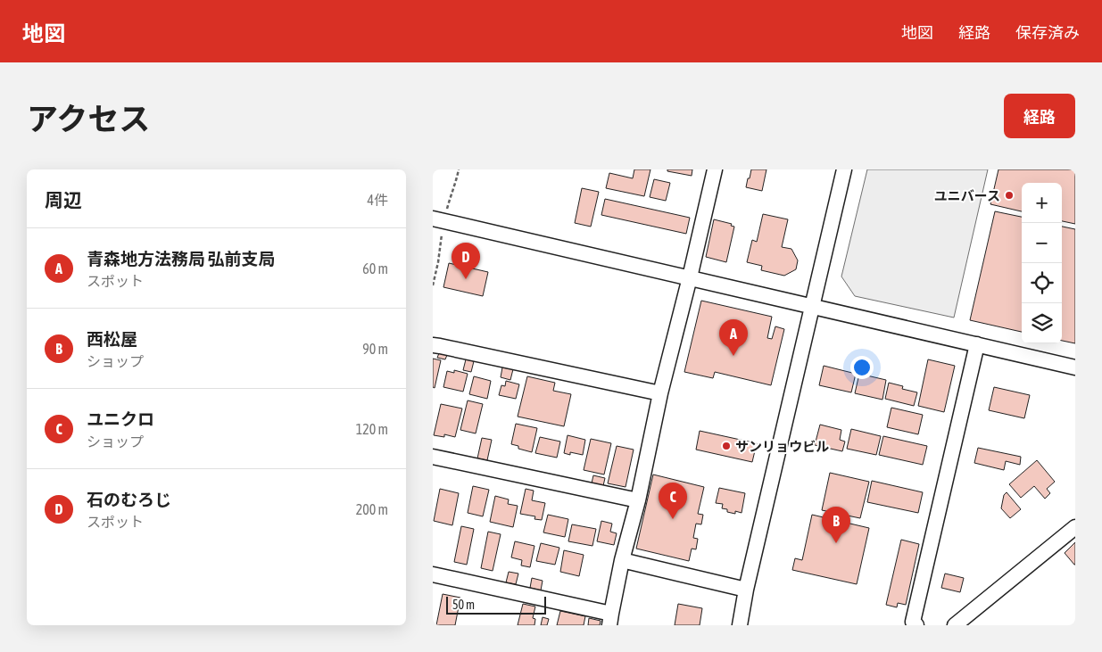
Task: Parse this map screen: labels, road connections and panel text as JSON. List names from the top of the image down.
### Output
{
  "places": ["ユニバース", "サンリョウビル"],
  "scale_bar": "50 m",
  "page": {
    "header": "地図",
    "nav": ["地図", "経路", "保存済み"],
    "title": "アクセス",
    "buttons": "経路",
    "heading": ["周辺", "4件"],
    "map_buttons": ["+", "−"],
    "list": [
      {
        "mark": "A",
        "name": "青森地方法務局 弘前支局",
        "note": "スポット",
        "value": "60 m"
      },
      {
        "mark": "B",
        "name": "西松屋",
        "note": "ショップ",
        "value": "90 m"
      },
      {
        "mark": "C",
        "name": "ユニクロ",
        "note": "ショップ",
        "value": "120 m"
      },
      {
        "mark": "D",
        "name": "石のむろじ",
        "note": "スポット",
        "value": "200 m"
      }
    ],
    "pins": [
      "D",
      "A",
      "C",
      "B"
    ],
    "scale": "50 m"
  }
}
